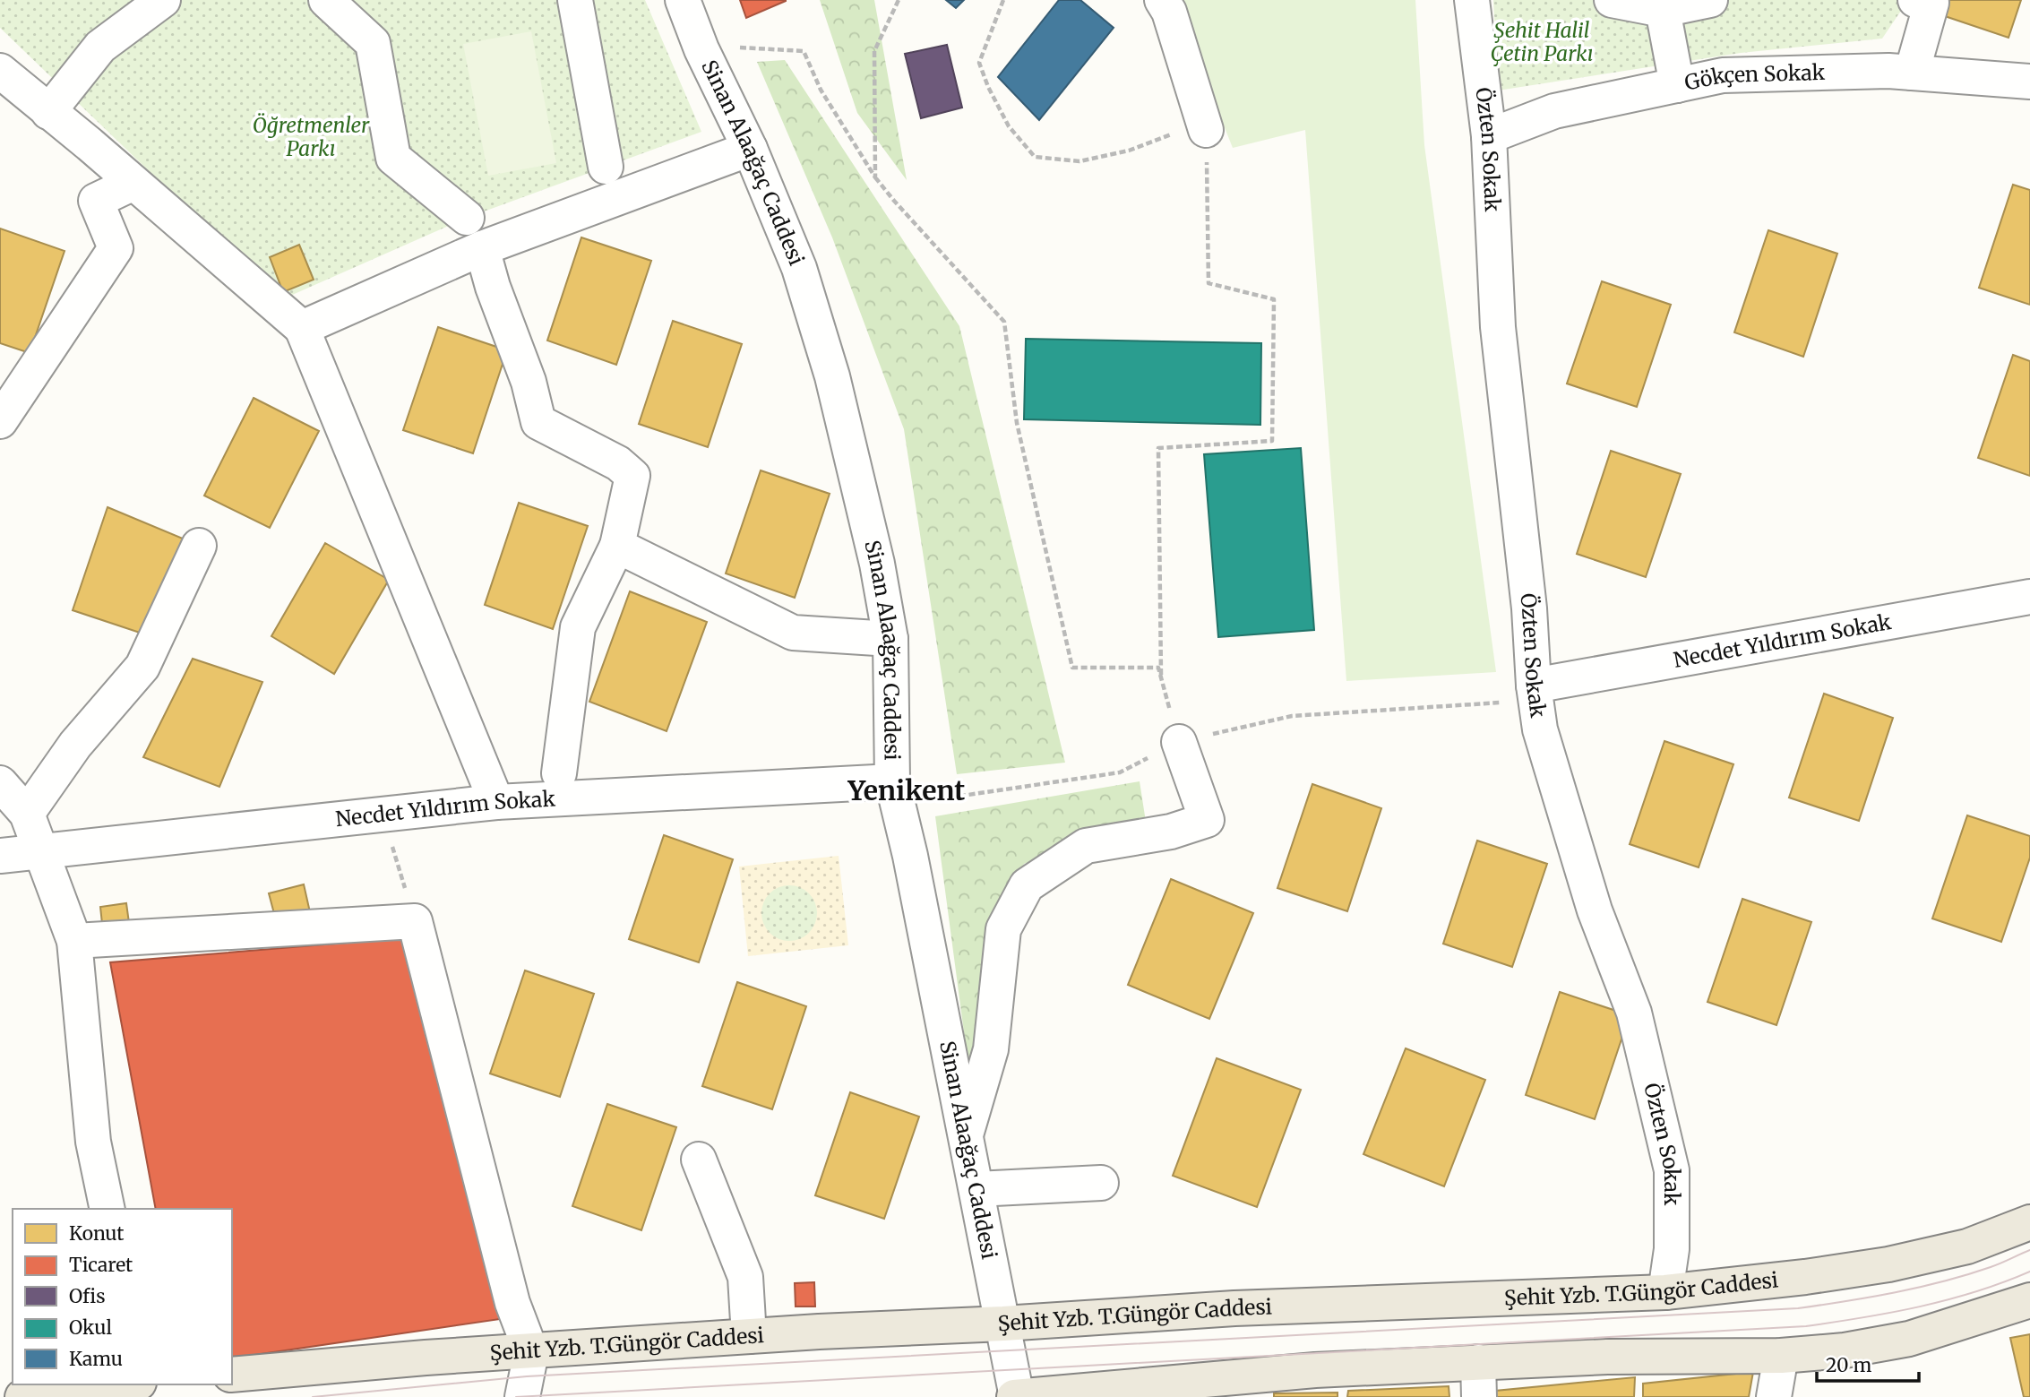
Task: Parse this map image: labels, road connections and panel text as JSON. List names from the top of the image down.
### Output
{
  "streets": {
    "main road": ["Şehit Yzb. T.Güngör Caddesi"],
    "street": [
      "Gökçen Sokak",
      "Özten Sokak",
      "Sinan Alaağaç Caddesi",
      "Necdet Yıldırım Sokak"
    ]
  },
  "crossings": [
    ["Gökçen Sokak", "Özten Sokak"],
    ["Özten Sokak", "Necdet Yıldırım Sokak"],
    ["Özten Sokak", "Şehit Yzb. T.Güngör Caddesi"],
    ["Sinan Alaağaç Caddesi", "Necdet Yıldırım Sokak"],
    ["Sinan Alaağaç Caddesi", "Şehit Yzb. T.Güngör Caddesi"]
  ],
  "districts": ["Yenikent"],
  "parks": ["Şehit Halil Çetin Parkı", "Öğretmenler Parkı"],
  "legend": [
    "Konut",
    "Ticaret",
    "Ofis",
    "Okul",
    "Kamu"
  ],
  "scale_bar": "20 m"
}
